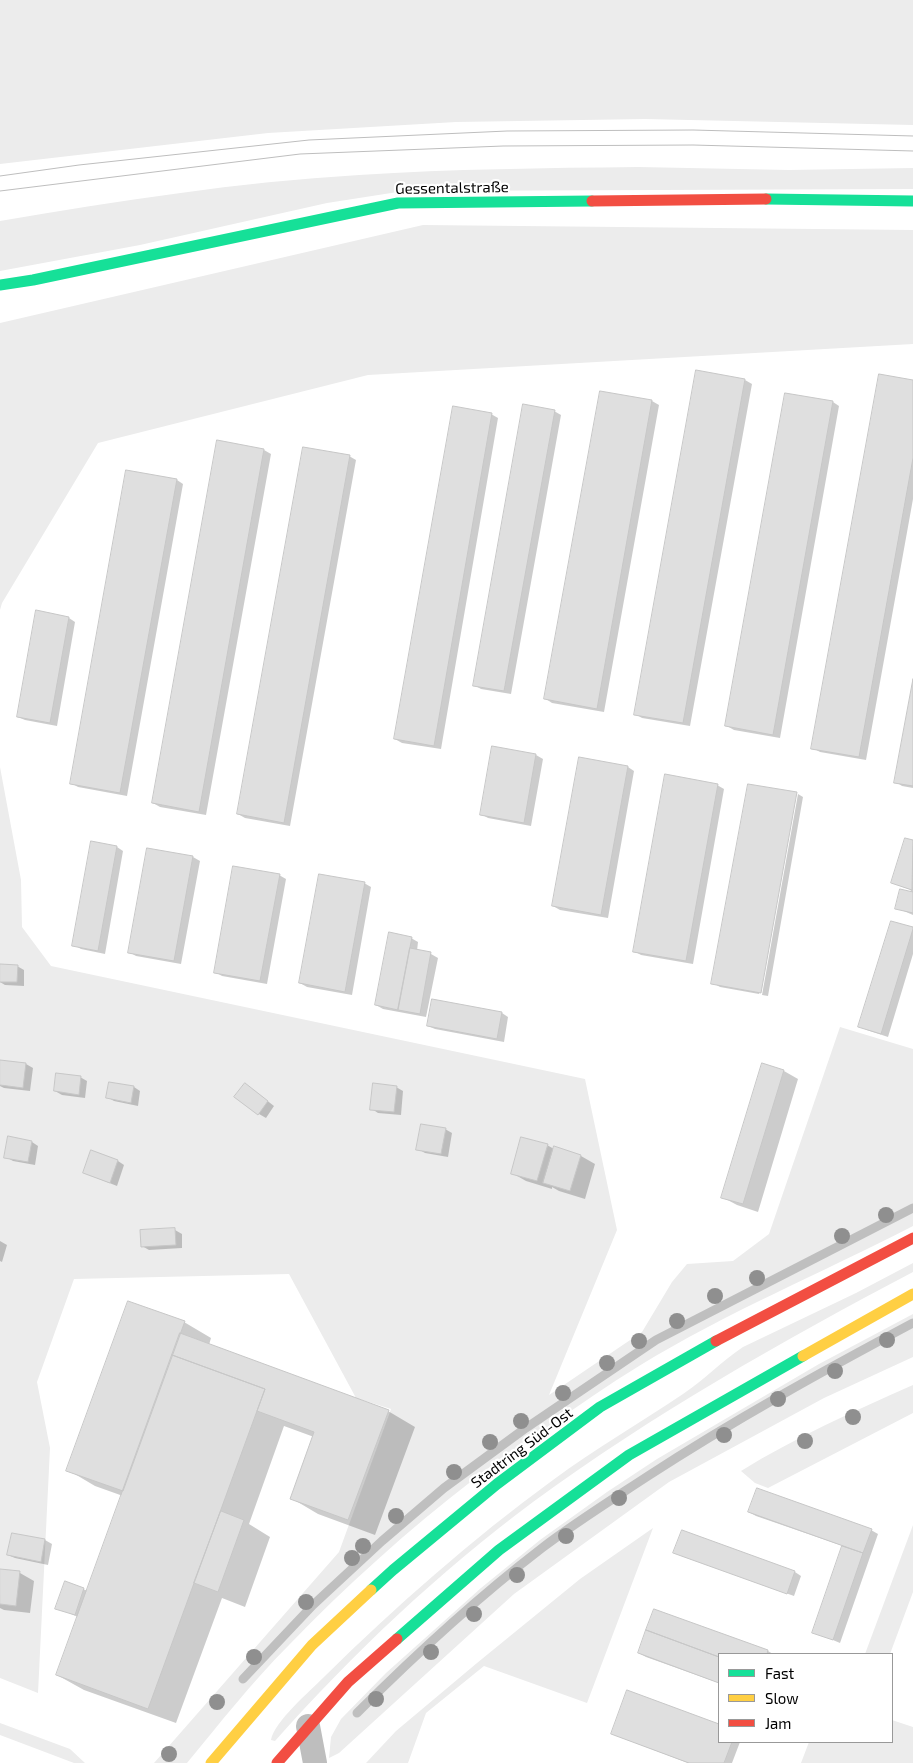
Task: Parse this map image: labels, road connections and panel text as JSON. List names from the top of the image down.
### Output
{
  "streets": {
    "main road": ["Gessentalstraße", "Stadtring Süd-Ost"]
  },
  "legend": ["Fast", "Slow", "Jam"]
}
